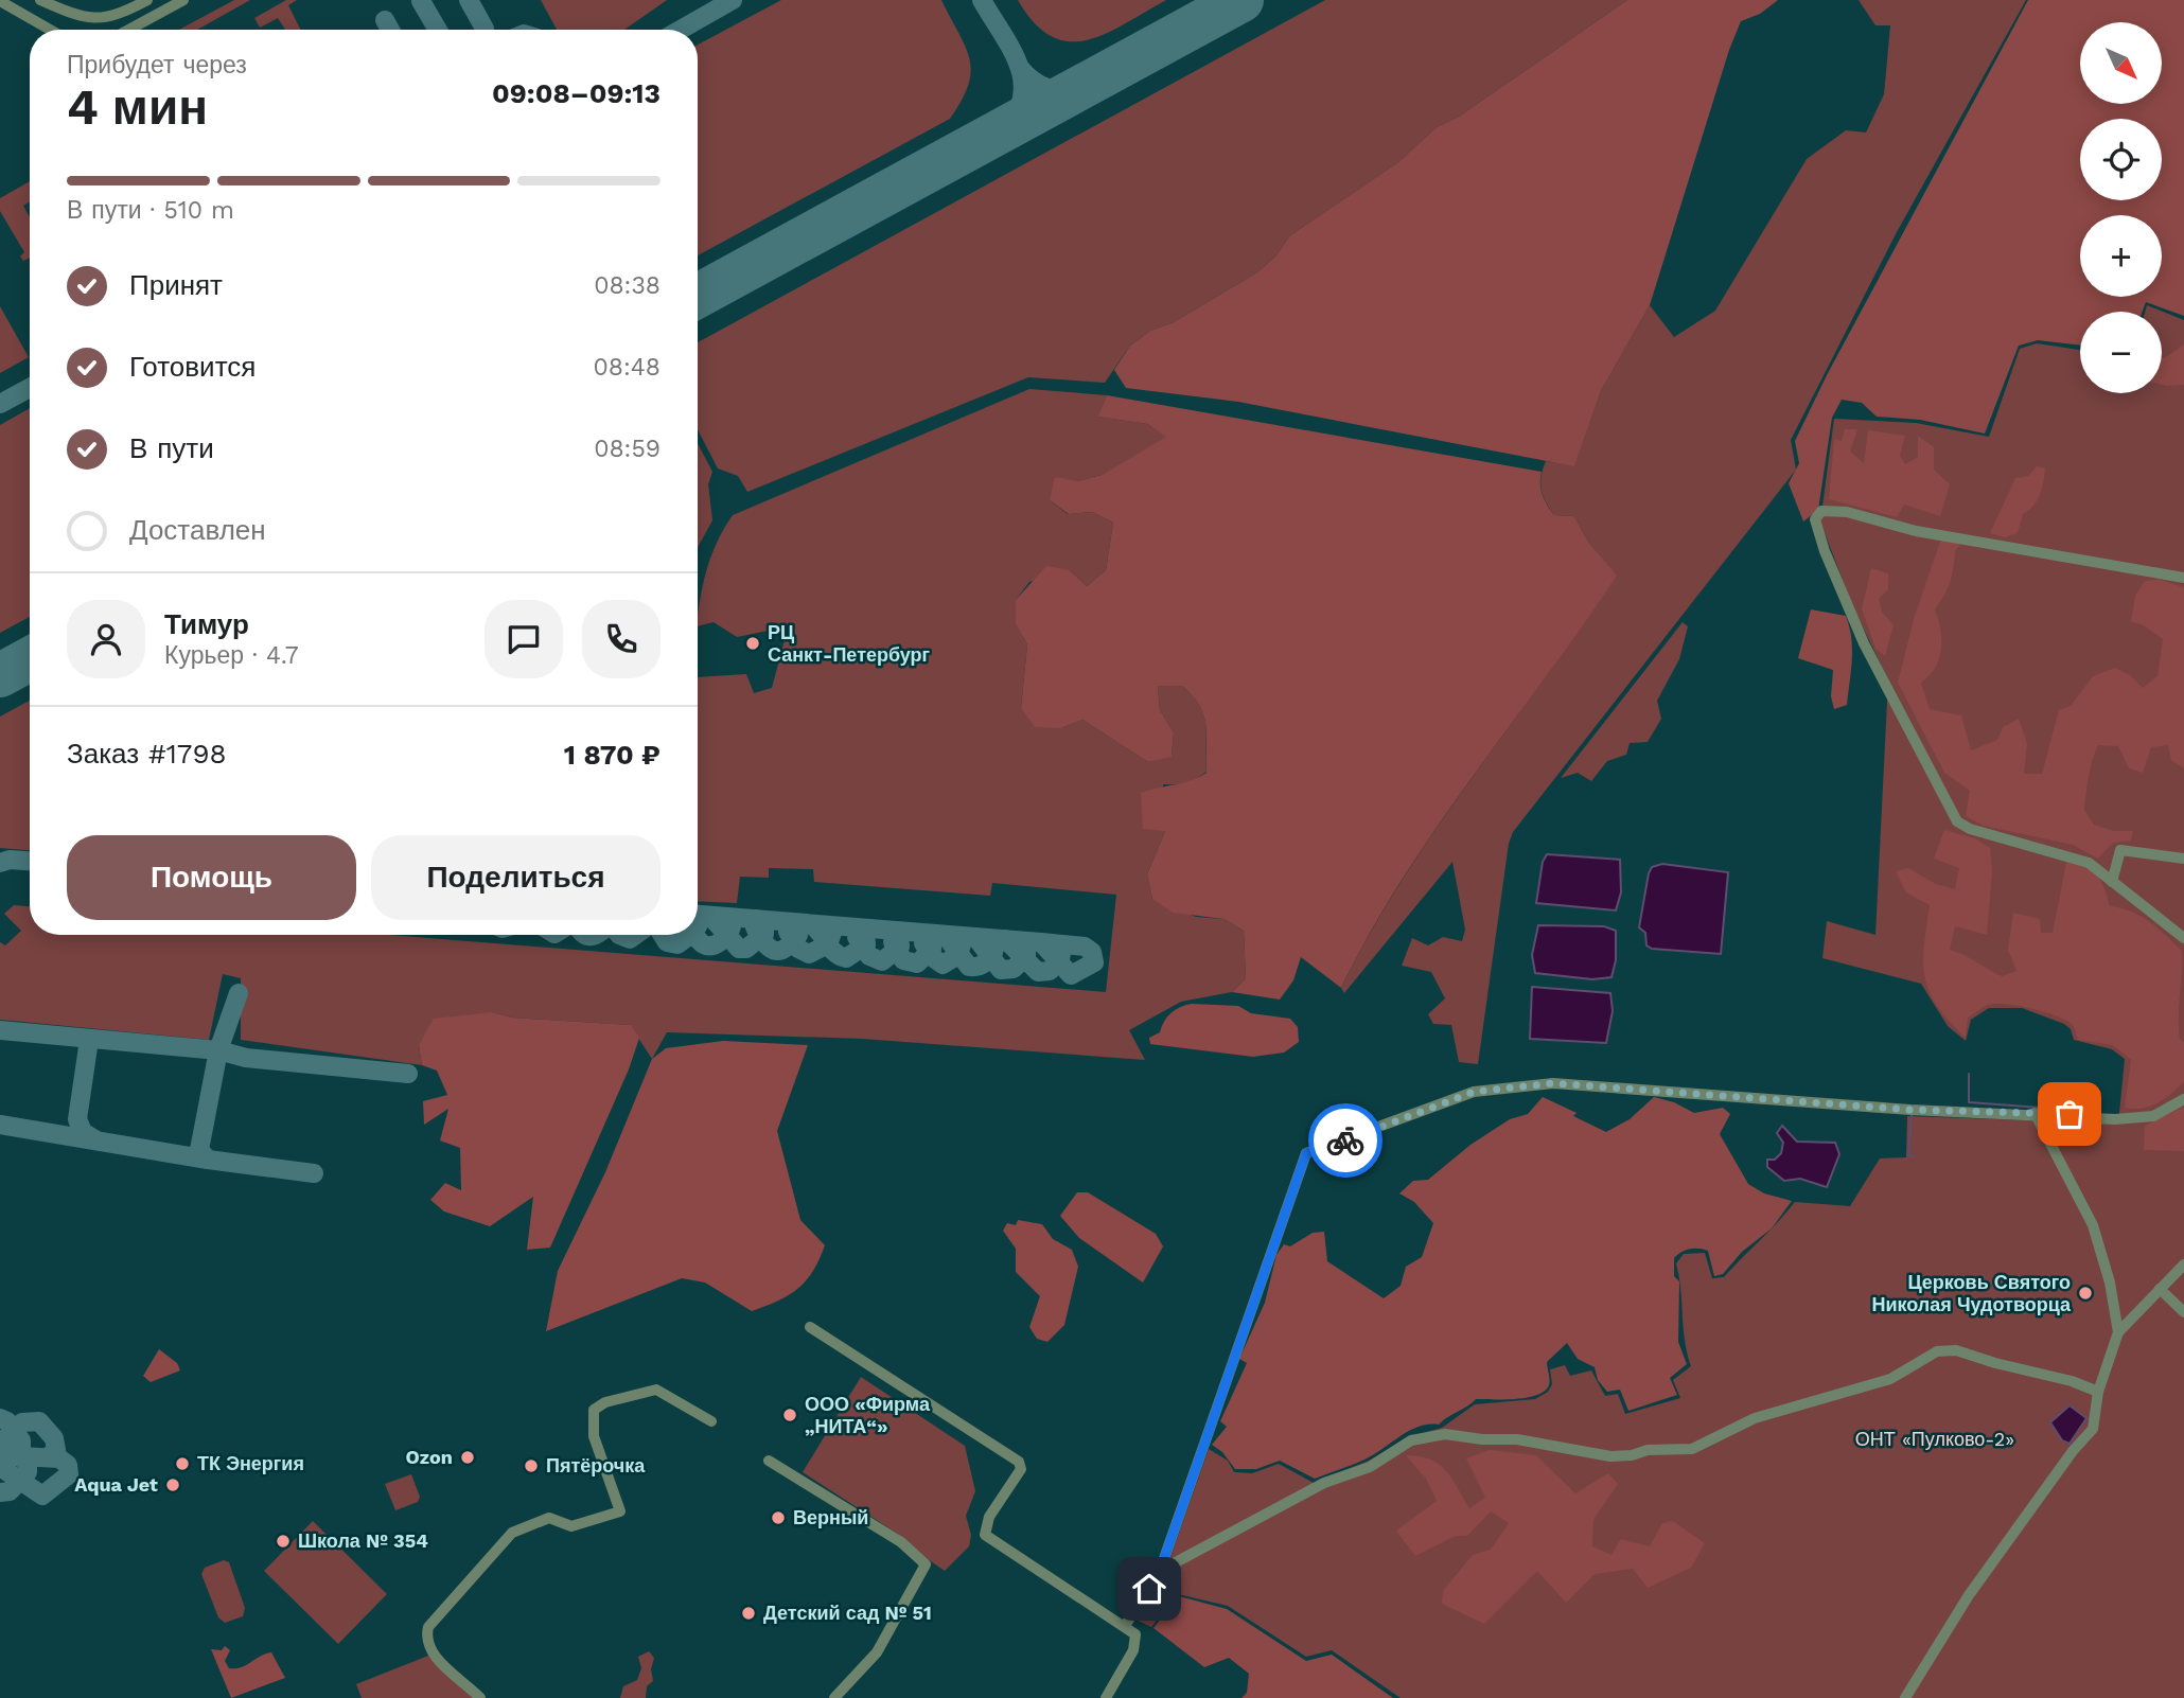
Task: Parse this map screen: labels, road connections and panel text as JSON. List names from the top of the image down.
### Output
{
  "parks": ["ОНТ «Пулково-2»"],
  "places": [
    "РЦ Санкт-Петербург",
    "Церковь Святого Николая Чудотворца",
    "ООО «Фирма „НИТА“»",
    "Ozon",
    "ТК Энергия",
    "Пятёрочка",
    "Aqua Jet",
    "Верный",
    "Школа № 354",
    "Детский сад № 51"
  ],
  "north": "bottom right",
  "page": {
    "map_buttons": ["+", "−"],
    "heading": ["4 мин", "Прибудет через", "09:08–09:13"],
    "panel": [
      "Тимур",
      "Курьер · 4.7",
      "Заказ #1798",
      "1 870 ₽"
    ],
    "bar": "В пути · 510 m",
    "list": [
      ["Принят", "08:38"],
      ["Готовится", "08:48"],
      ["В пути", "08:59"],
      "Доставлен"
    ],
    "buttons": ["Помощь", "Поделиться"]
  }
}
